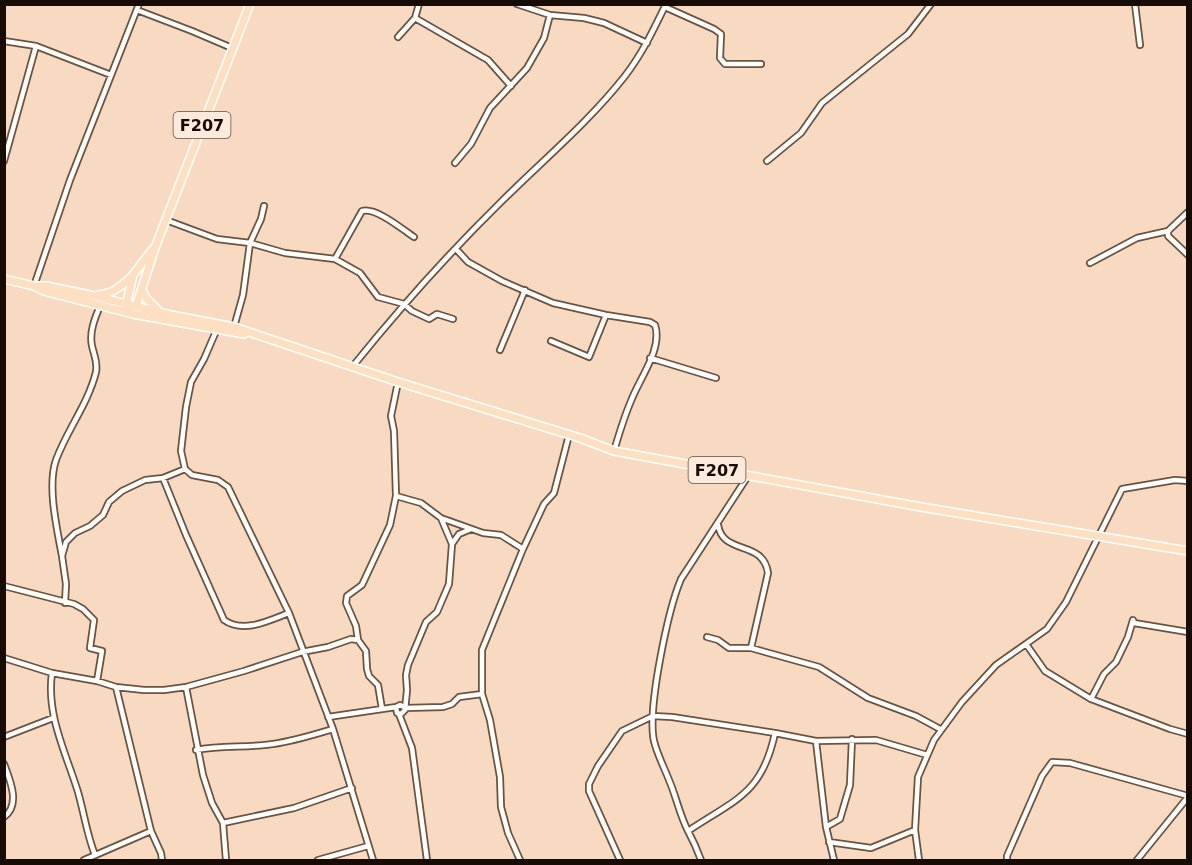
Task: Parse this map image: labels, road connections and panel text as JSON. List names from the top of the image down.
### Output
{
  "streets": {
    "main road": ["F207"]
  }
}
